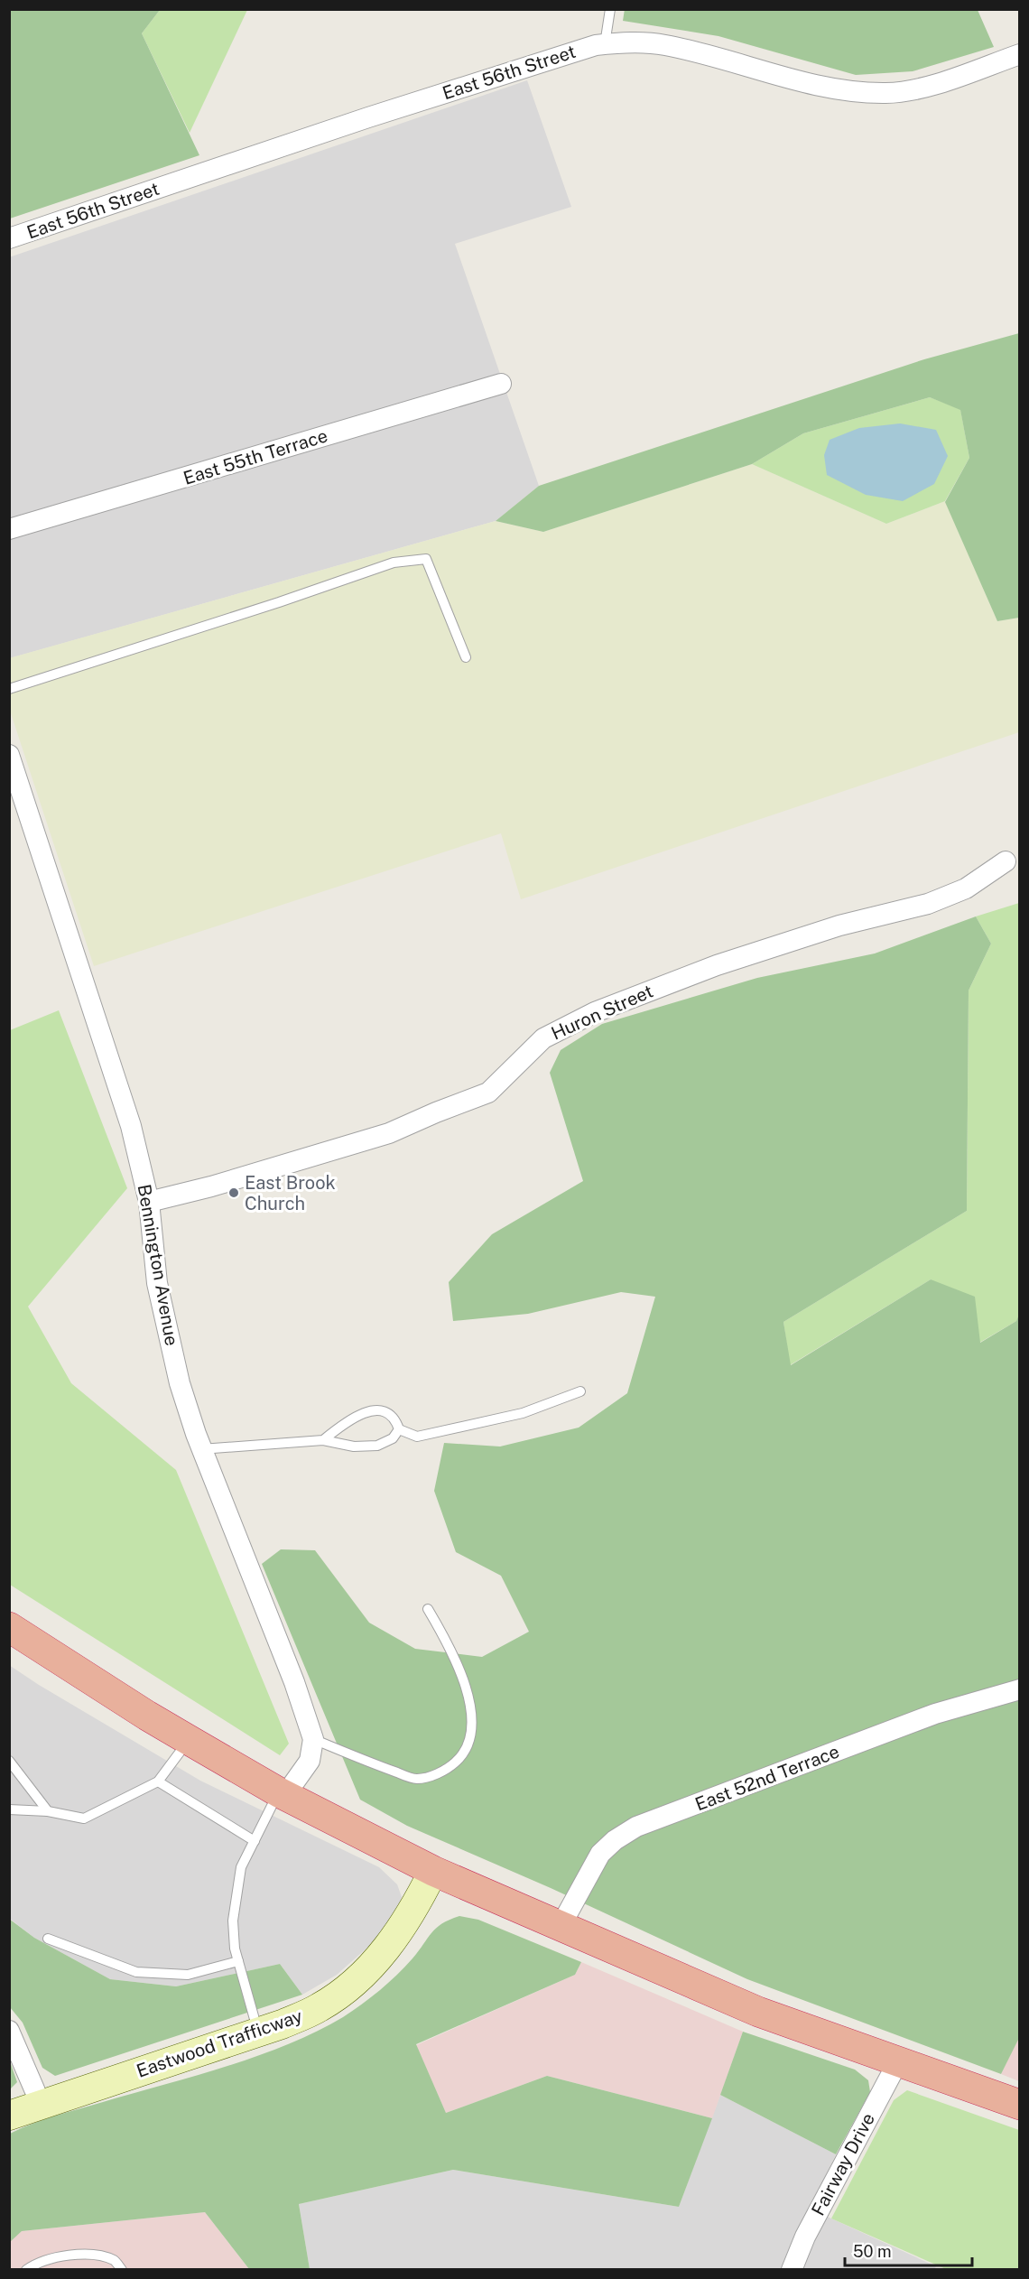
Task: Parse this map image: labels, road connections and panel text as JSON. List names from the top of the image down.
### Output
{
  "streets": {
    "main road": ["Eastwood Trafficway"],
    "street": [
      "East 56th Street",
      "East 55th Terrace",
      "Huron Street",
      "Bennington Avenue",
      "East 52nd Terrace",
      "Fairway Drive"
    ]
  },
  "crossings": [
    ["Huron Street", "Bennington Avenue"]
  ],
  "places": ["East Brook Church"],
  "scale_bar": "50 m"
}
